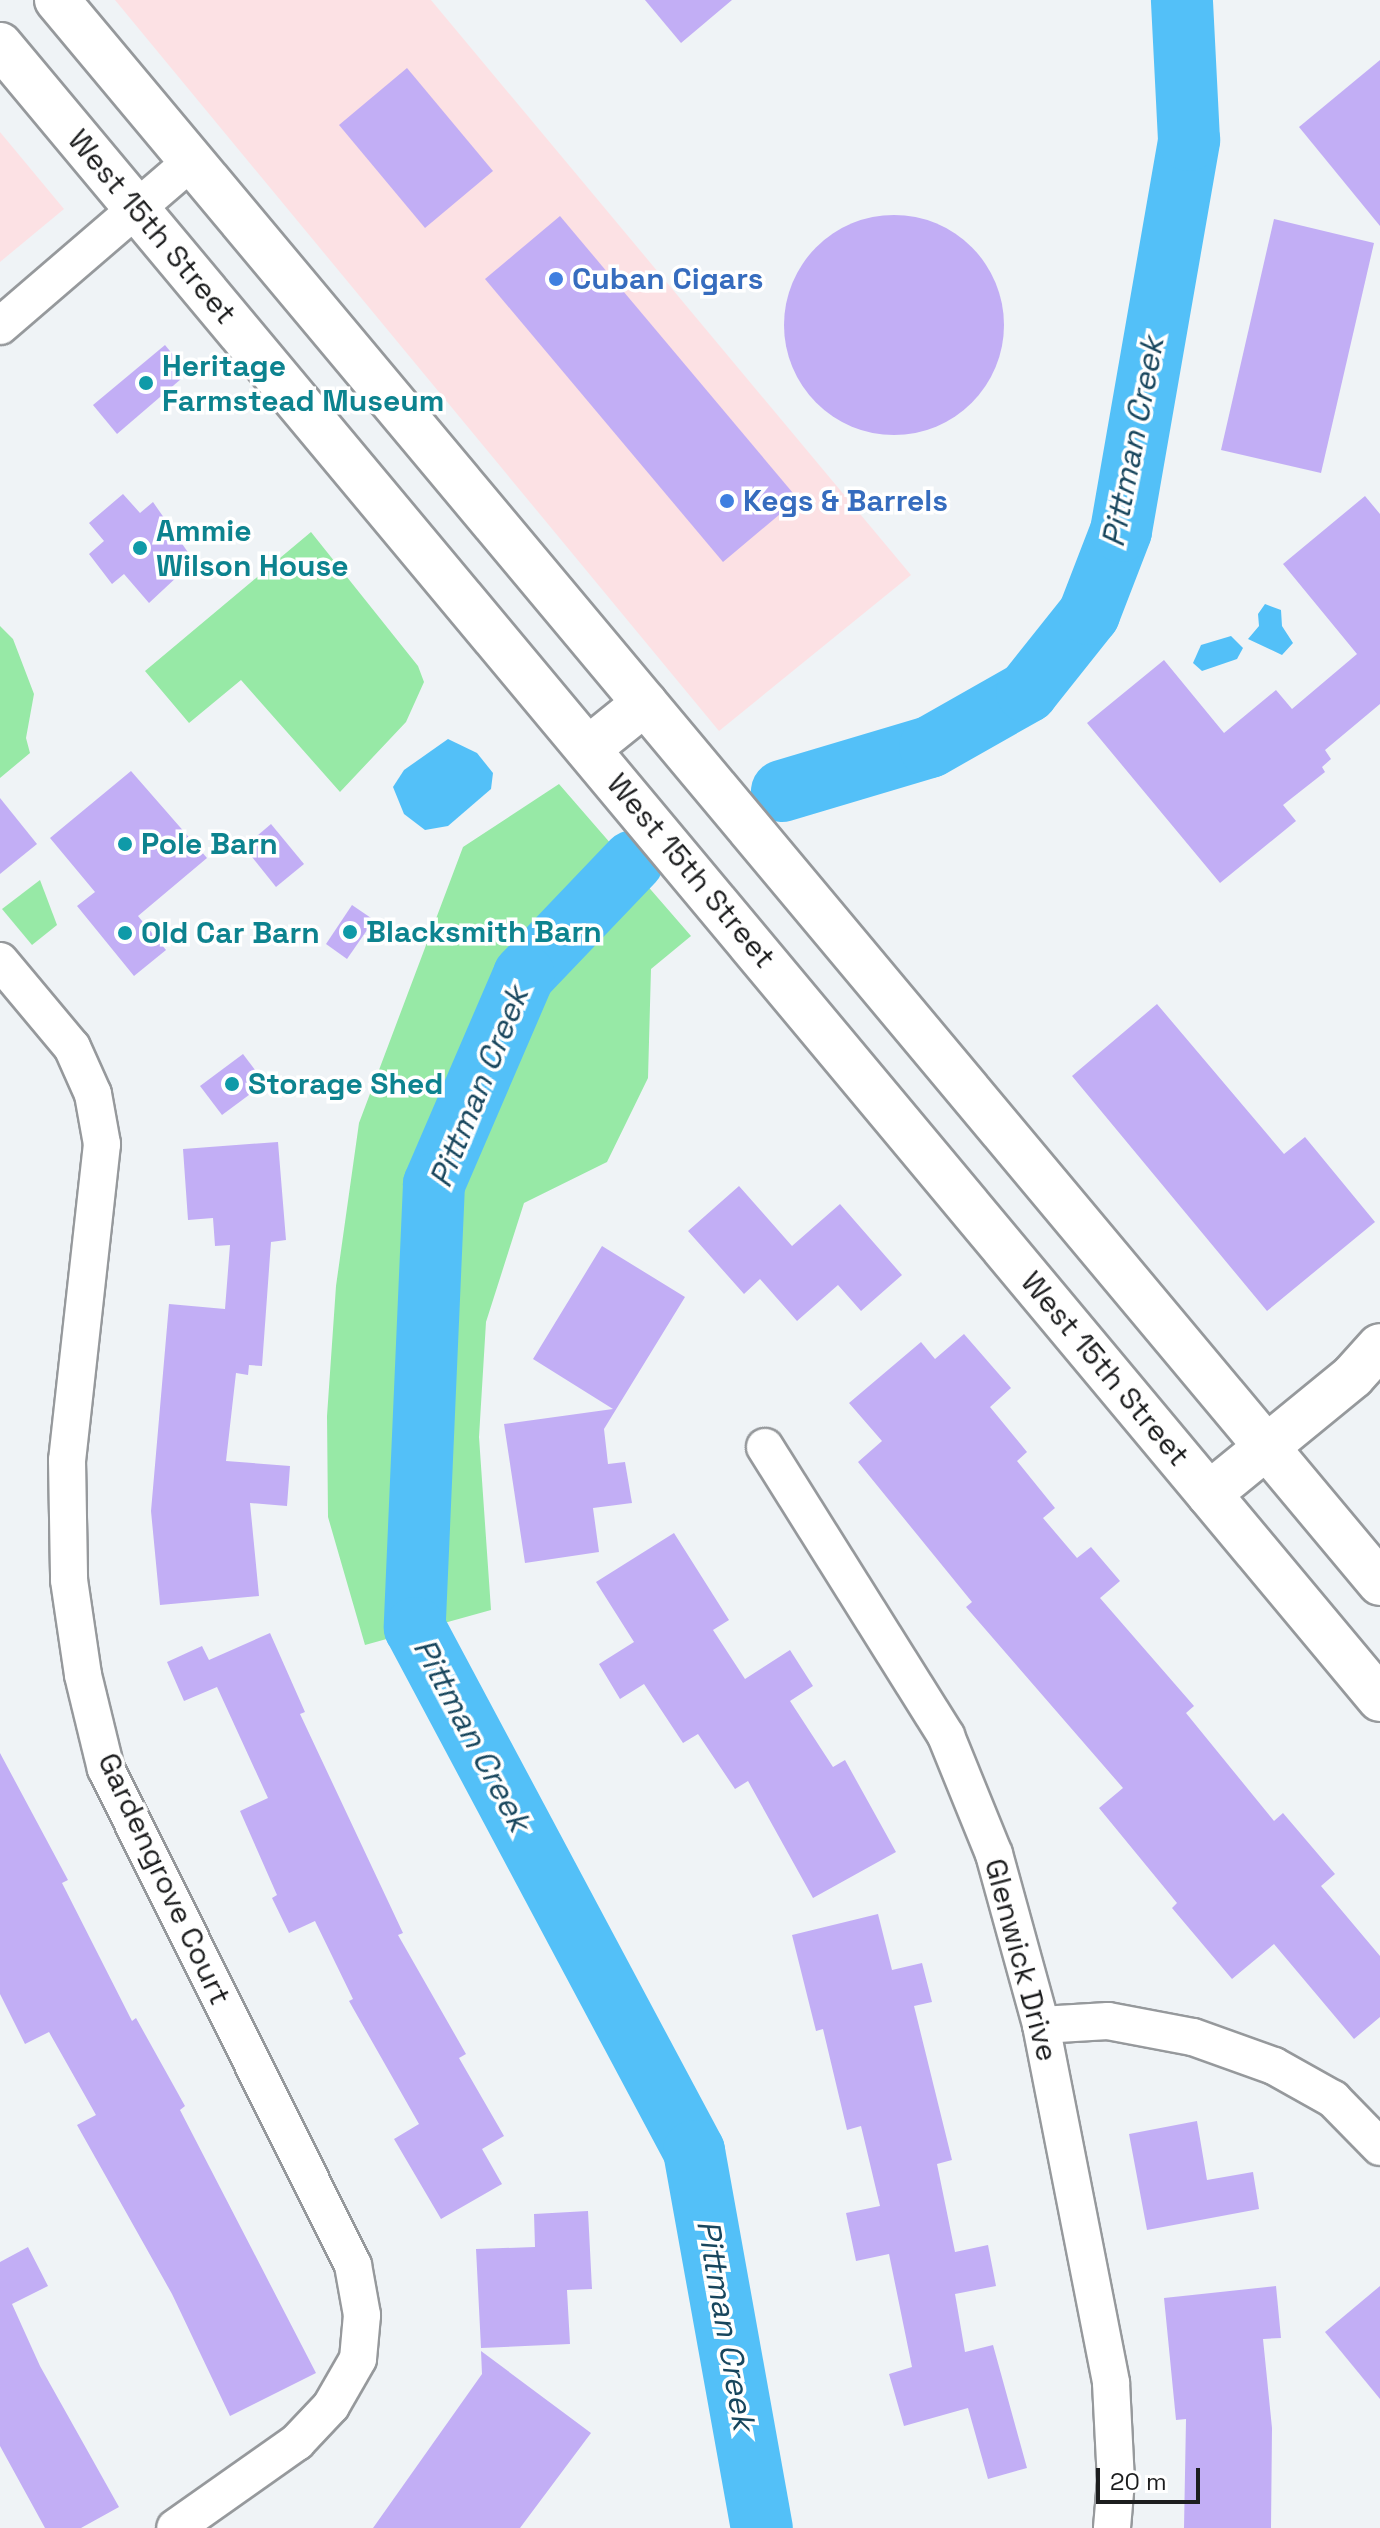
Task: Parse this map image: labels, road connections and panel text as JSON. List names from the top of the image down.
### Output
{
  "streets": {
    "main road": ["West 15th Street"],
    "street": ["Gardengrove Court", "Glenwick Drive"]
  },
  "water": ["Pittman Creek"],
  "places": [
    "Cuban Cigars",
    "Heritage Farmstead Museum",
    "Kegs & Barrels",
    "Ammie Wilson House",
    "Pole Barn",
    "Blacksmith Barn",
    "Old Car Barn",
    "Storage Shed"
  ],
  "scale_bar": "20 m"
}
